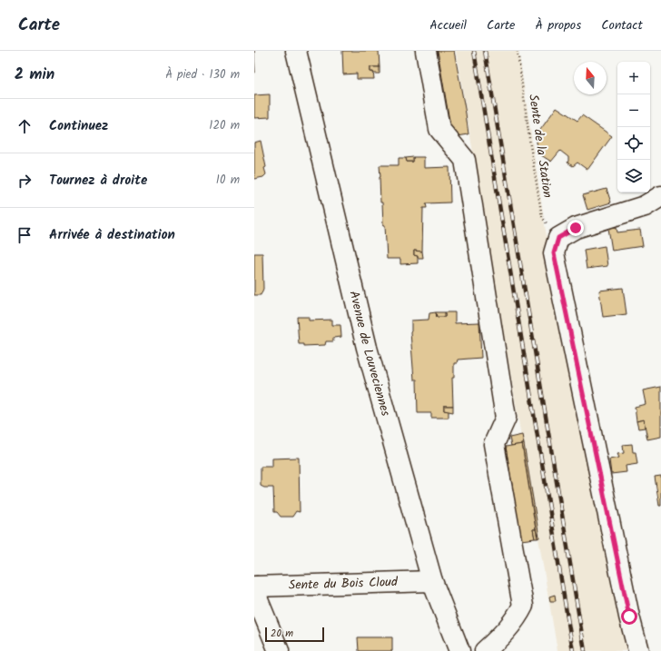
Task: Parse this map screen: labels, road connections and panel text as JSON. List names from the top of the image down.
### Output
{
  "streets": {
    "street": ["Avenue de Louveciennes", "Sente du Bois Cloud"],
    "path": ["Sente de la Station"]
  },
  "crossings": [
    ["Avenue de Louveciennes", "Sente du Bois Cloud"]
  ],
  "scale_bar": "20 m",
  "north": "top",
  "page": {
    "header": "Carte",
    "nav": [
      "Accueil",
      "Carte",
      "À propos",
      "Contact"
    ],
    "heading": ["2 min", "À pied · 130 m"],
    "map_buttons": ["+", "−"],
    "list": [
      ["Continuez", "120 m"],
      ["Tournez à droite", "10 m"],
      "Arrivée à destination"
    ],
    "scale": "20 m"
  }
}
